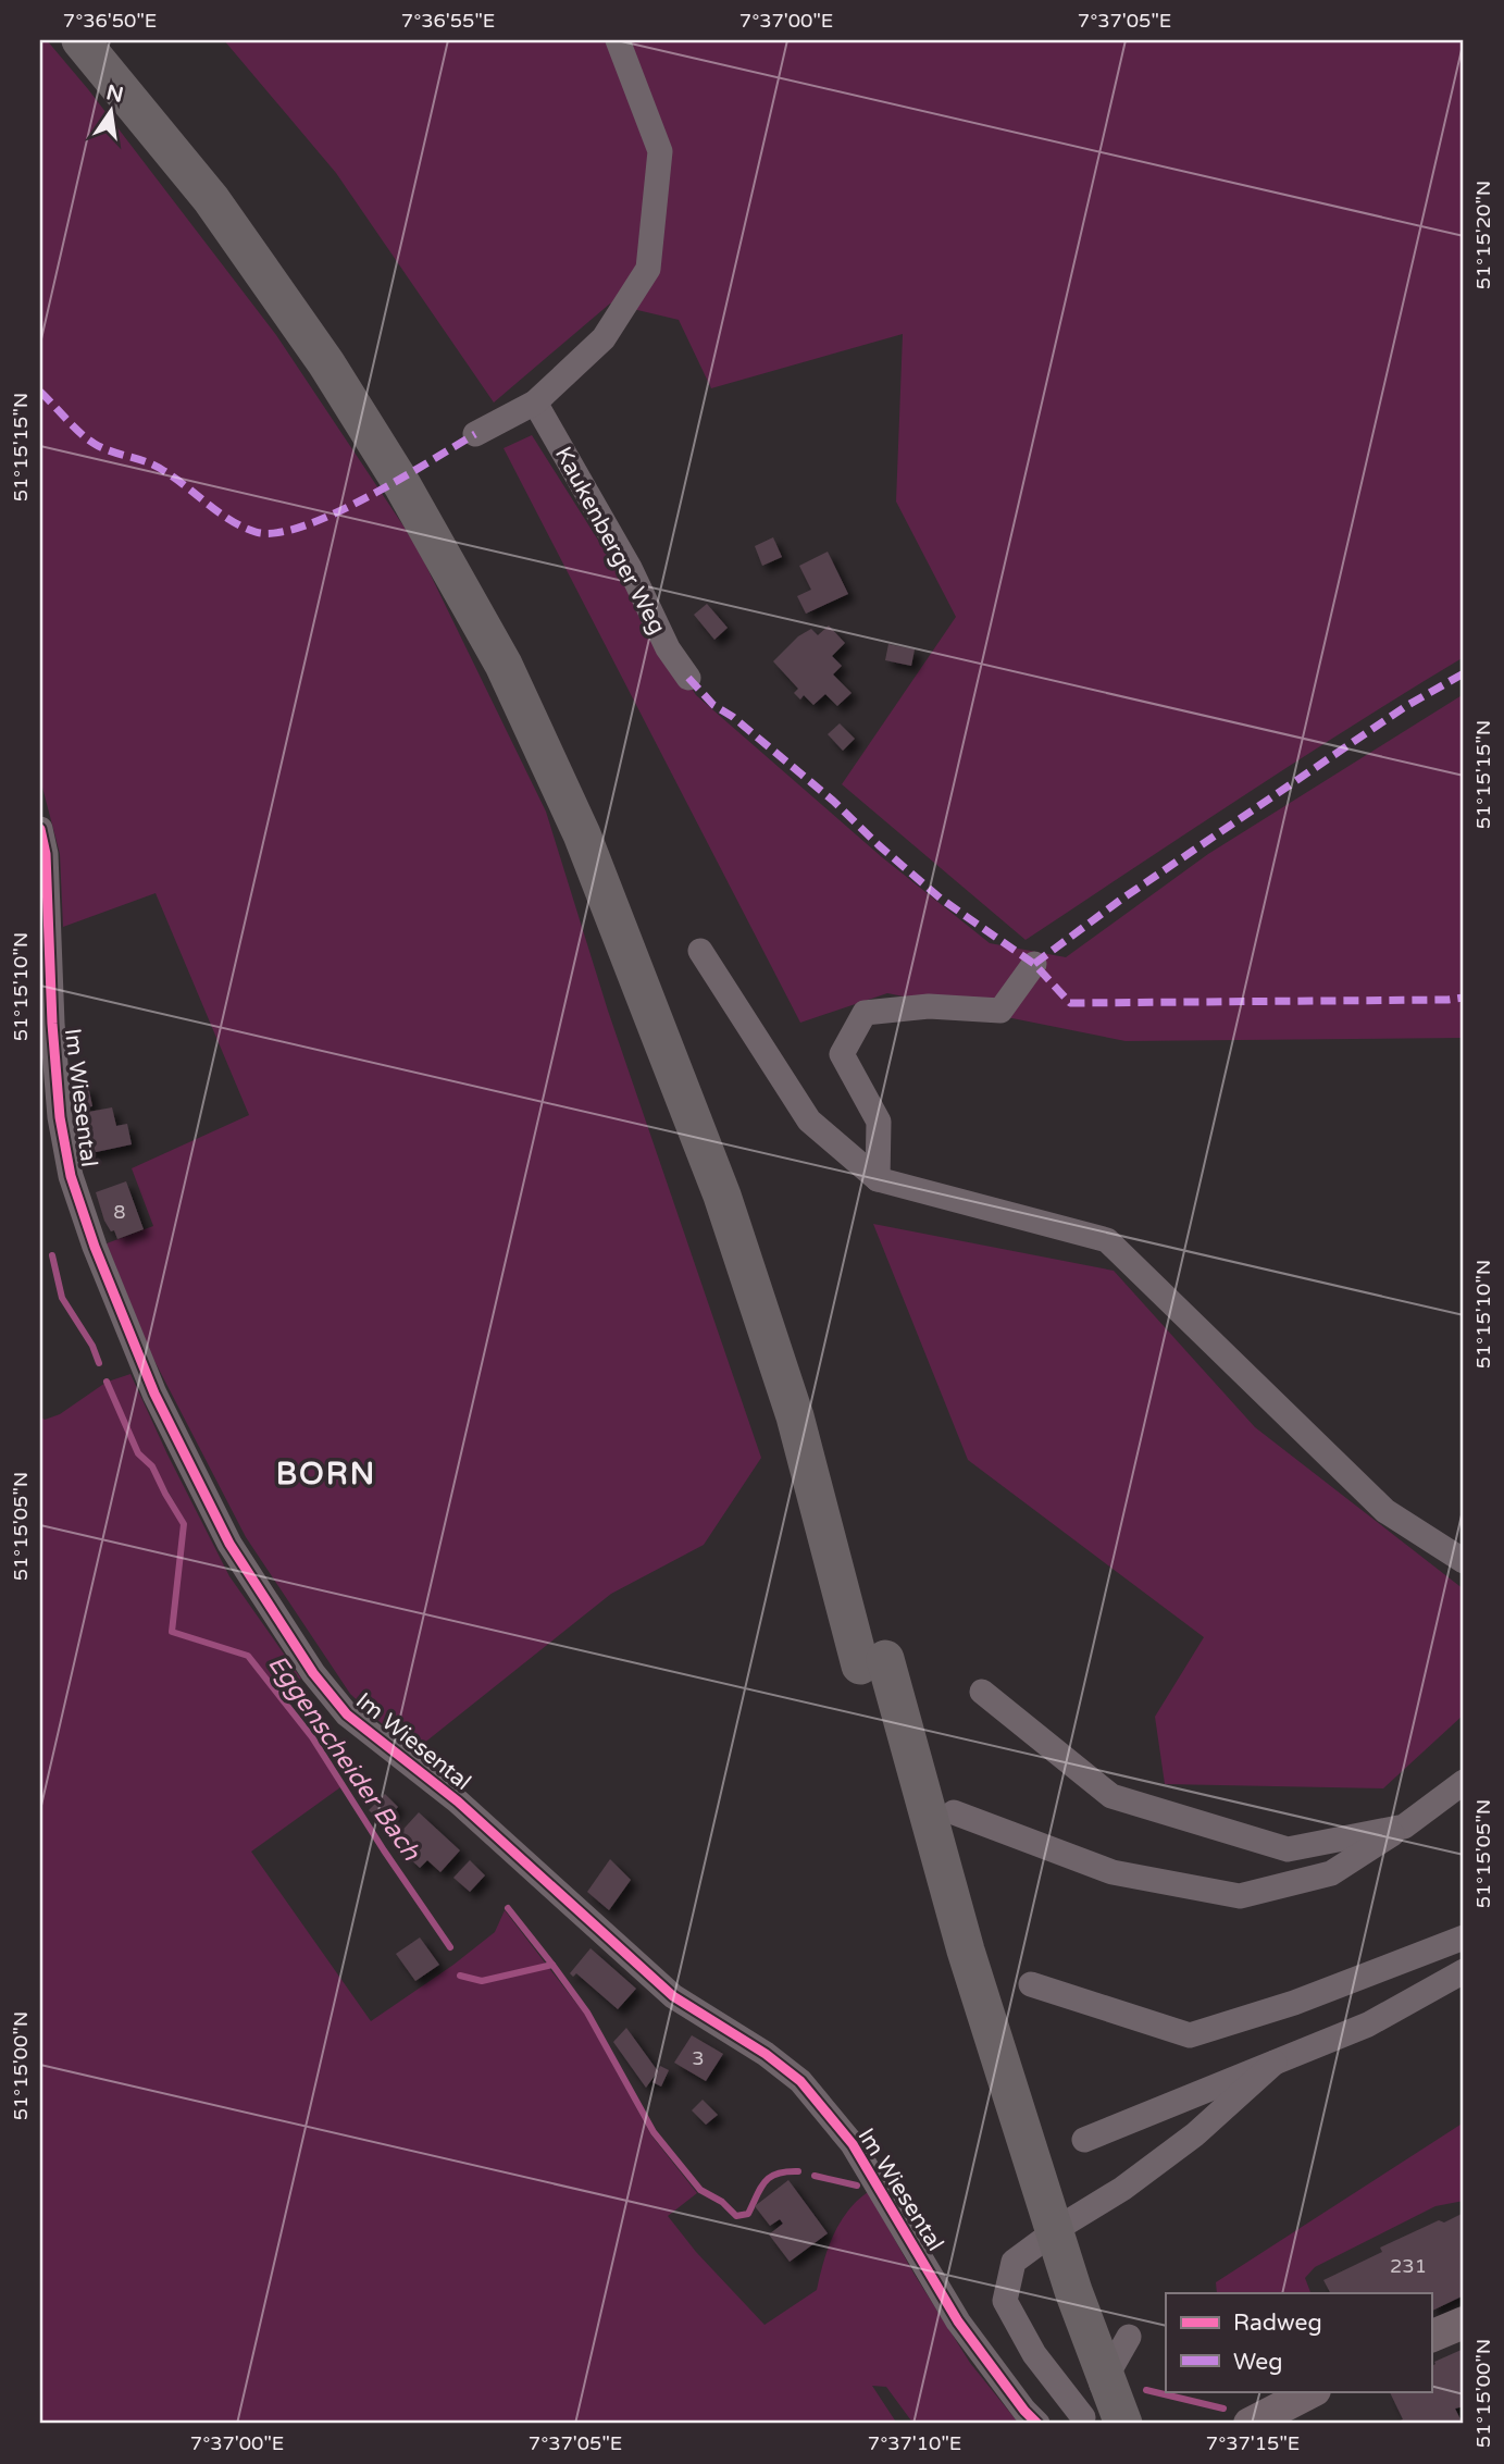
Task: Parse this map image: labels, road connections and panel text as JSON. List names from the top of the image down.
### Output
{
  "streets": {
    "street": ["Kaukenberger Weg", "Im Wiesental"]
  },
  "districts": ["BORN"],
  "water": ["Eggenscheider Bach"],
  "house_numbers": ["8", "3", "231"],
  "legend": ["Radweg", "Weg"],
  "north": "top",
  "coordinates": [
    "7°36'50\"E",
    "7°36'55\"E",
    "7°37'00\"E",
    "7°37'05\"E",
    "51°15'20\"N",
    "51°15'15\"N",
    "51°15'10\"N",
    "51°15'05\"N",
    "51°15'00\"N",
    "7°37'10\"E",
    "7°37'15\"E"
  ]
}
